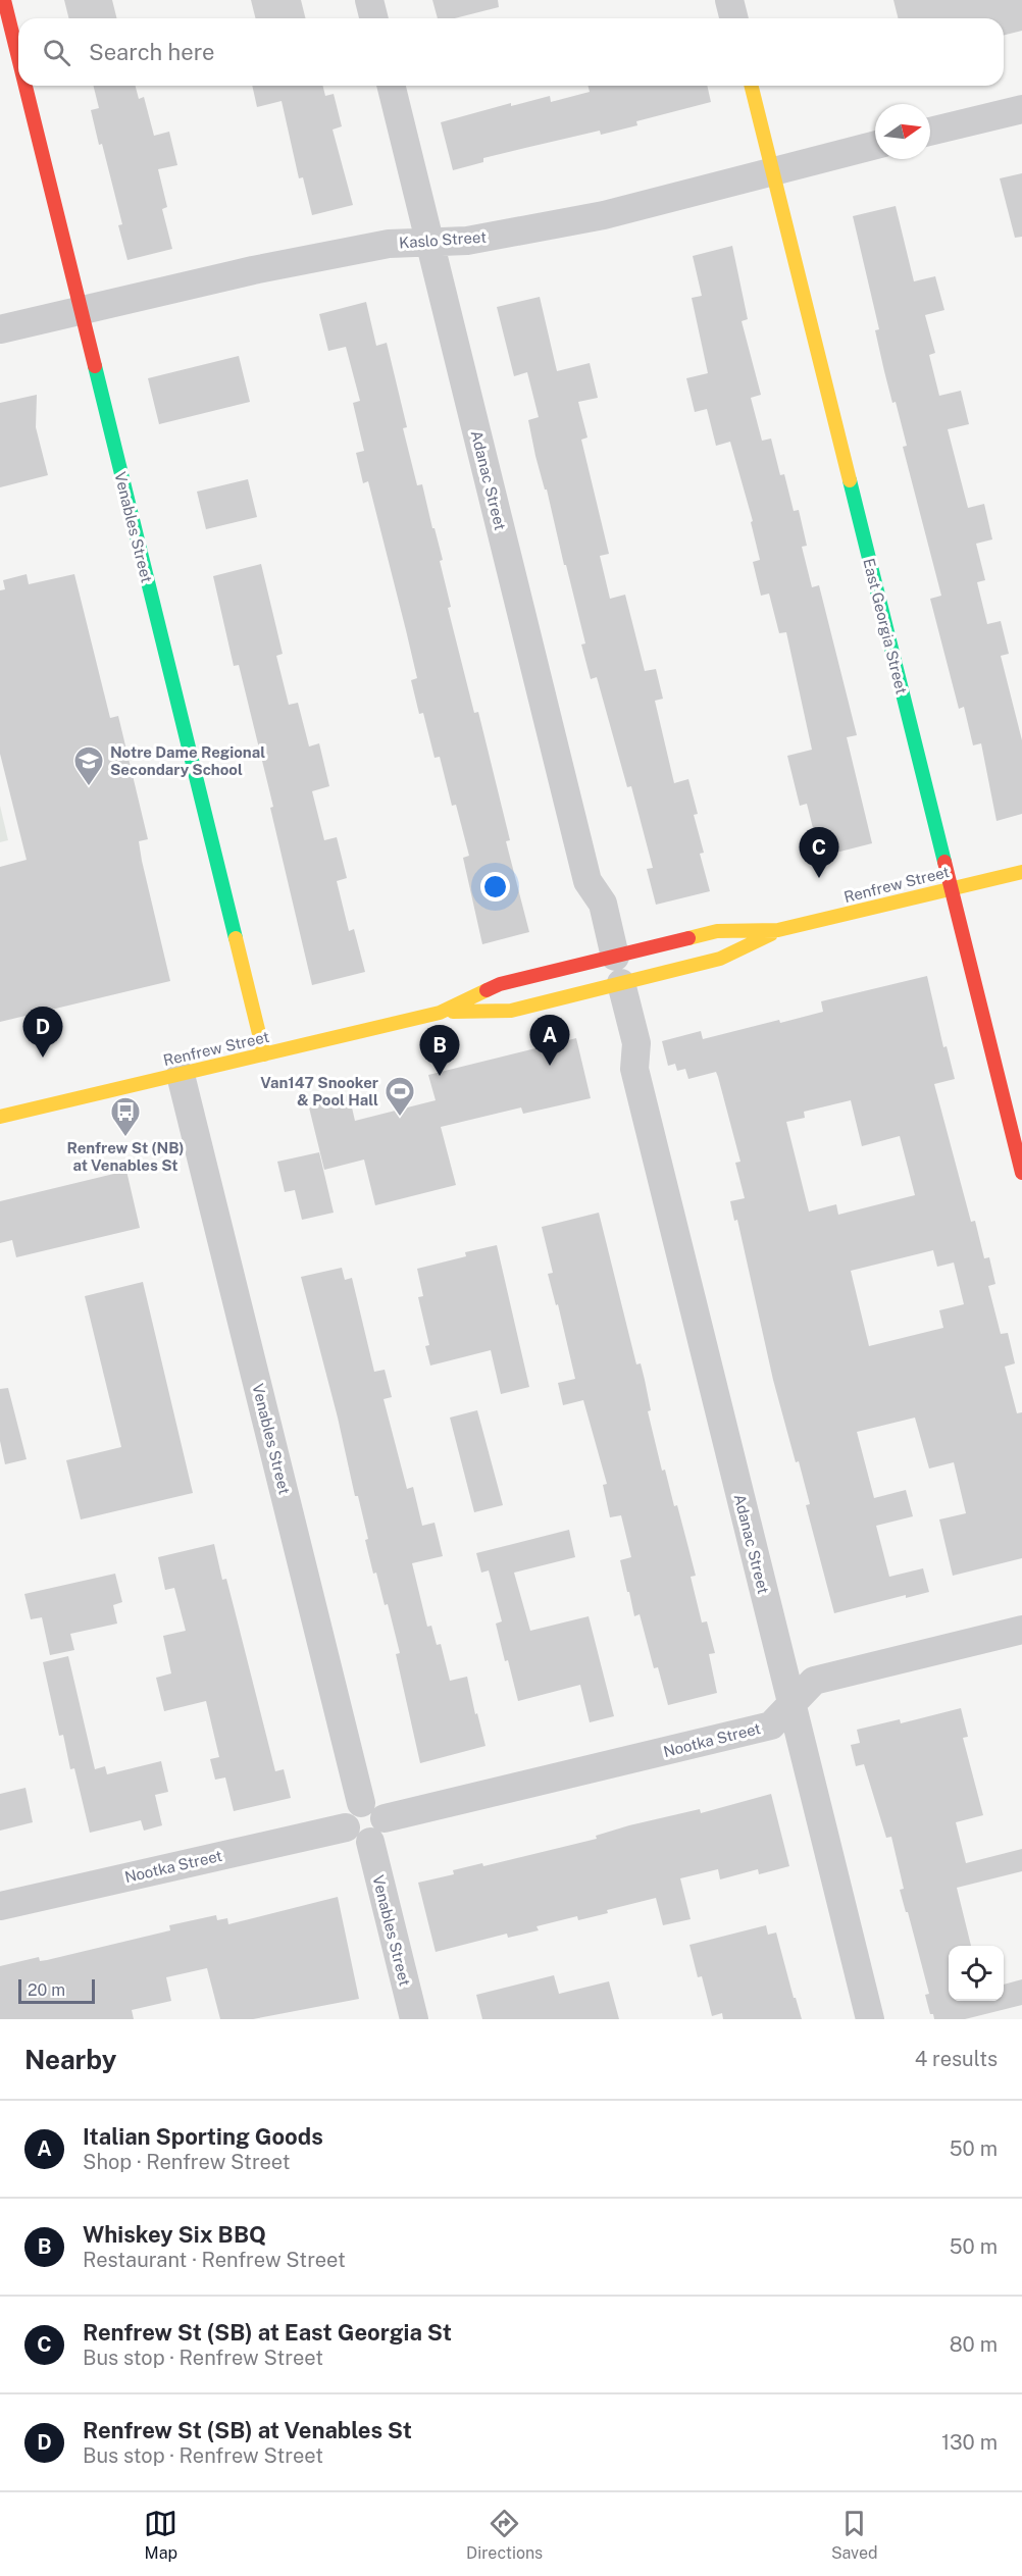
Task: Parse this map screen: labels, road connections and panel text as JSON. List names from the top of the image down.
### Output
{
  "streets": {
    "street": [
      "Kaslo Street",
      "Adanac Street",
      "Venables Street",
      "East Georgia Street",
      "Renfrew Street",
      "Nootka Street"
    ]
  },
  "crossings": [
    ["Kaslo Street", "Adanac Street"],
    ["Kaslo Street", "Venables Street"],
    ["Kaslo Street", "East Georgia Street"],
    ["Adanac Street", "Renfrew Street"],
    ["Adanac Street", "Nootka Street"],
    ["Venables Street", "Renfrew Street"],
    ["Venables Street", "Nootka Street"],
    ["East Georgia Street", "Renfrew Street"]
  ],
  "places": {
    "school or university": ["Notre Dame Regional Secondary School"],
    "sports": ["Van147 Snooker & Pool Hall"],
    "bus stop": ["Renfrew St (NB) at Venables St"]
  },
  "scale_bar": "20 m",
  "north": "right",
  "page": {
    "search": "Search here",
    "pins": [
      "C",
      "D",
      "A",
      "B"
    ],
    "scale": "20 m",
    "heading": ["Nearby", "4 results"],
    "list": [
      {
        "mark": "A",
        "name": "Italian Sporting Goods",
        "note": "Shop · Renfrew Street",
        "value": "50 m"
      },
      {
        "mark": "B",
        "name": "Whiskey Six BBQ",
        "note": "Restaurant · Renfrew Street",
        "value": "50 m"
      },
      {
        "mark": "C",
        "name": "Renfrew St (SB) at East Georgia St",
        "note": "Bus stop · Renfrew Street",
        "value": "80 m"
      },
      {
        "mark": "D",
        "name": "Renfrew St (SB) at Venables St",
        "note": "Bus stop · Renfrew Street",
        "value": "130 m"
      }
    ],
    "nav": ["Map", "Directions", "Saved"]
  }
}
